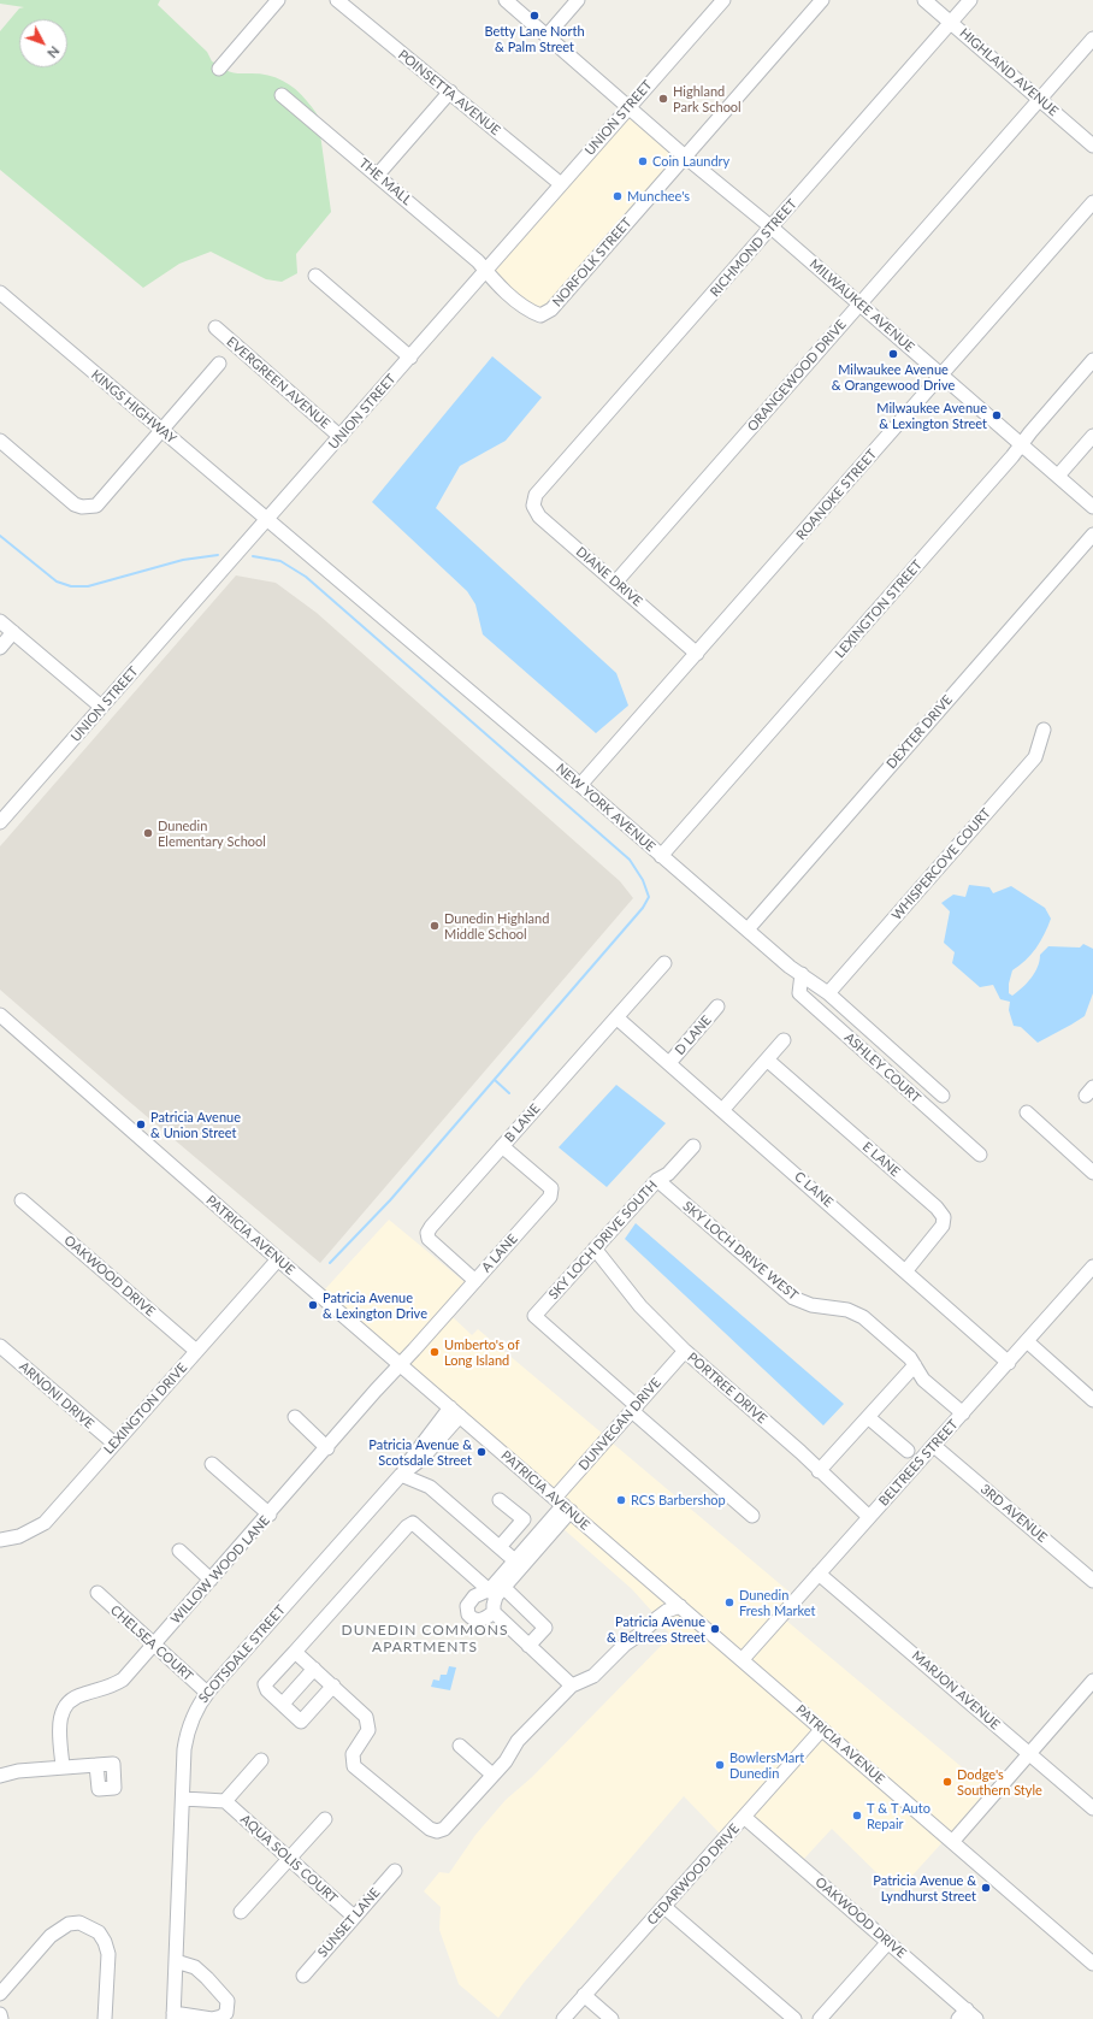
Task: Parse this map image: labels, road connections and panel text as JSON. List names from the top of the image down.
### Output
{
  "streets": {
    "street": [
      "HIGHLAND AVENUE",
      "POINSETTA AVENUE",
      "UNION STREET",
      "THE MALL",
      "RICHMOND STREET",
      "NORFOLK STREET",
      "MILWAUKEE AVENUE",
      "ORANGEWOOD DRIVE",
      "EVERGREEN AVENUE",
      "KINGS HIGHWAY",
      "ROANOKE STREET",
      "DIANE DRIVE",
      "LEXINGTON STREET",
      "DEXTER DRIVE",
      "NEW YORK AVENUE",
      "WHISPERCOVE COURT",
      "D LANE",
      "ASHLEY COURT",
      "B LANE",
      "E LANE",
      "C LANE",
      "PATRICIA AVENUE",
      "SKY LOCH DRIVE SOUTH",
      "SKY LOCH DRIVE WEST",
      "A LANE",
      "OAKWOOD DRIVE",
      "PORTREE DRIVE",
      "ARNONI DRIVE",
      "LEXINGTON DRIVE",
      "DUNVEGAN DRIVE",
      "BELTREES STREET",
      "3RD AVENUE",
      "WILLOW WOOD LANE",
      "CHELSEA COURT",
      "SCOTSDALE STREET",
      "MARJON AVENUE",
      "AQUA SOLIS COURT",
      "CEDARWOOD DRIVE",
      "SUNSET LANE"
    ]
  },
  "crossings": [
    ["HIGHLAND AVENUE", "RICHMOND STREET"],
    ["HIGHLAND AVENUE", "ORANGEWOOD DRIVE"],
    ["POINSETTA AVENUE", "UNION STREET"],
    ["UNION STREET", "THE MALL"],
    ["UNION STREET", "NORFOLK STREET"],
    ["UNION STREET", "MILWAUKEE AVENUE"],
    ["UNION STREET", "EVERGREEN AVENUE"],
    ["UNION STREET", "KINGS HIGHWAY"],
    ["UNION STREET", "NEW YORK AVENUE"],
    ["THE MALL", "NORFOLK STREET"],
    ["RICHMOND STREET", "MILWAUKEE AVENUE"],
    ["RICHMOND STREET", "DIANE DRIVE"],
    ["NORFOLK STREET", "MILWAUKEE AVENUE"],
    ["MILWAUKEE AVENUE", "ORANGEWOOD DRIVE"],
    ["MILWAUKEE AVENUE", "ROANOKE STREET"],
    ["MILWAUKEE AVENUE", "LEXINGTON STREET"],
    ["ORANGEWOOD DRIVE", "DIANE DRIVE"],
    ["KINGS HIGHWAY", "NEW YORK AVENUE"],
    ["ROANOKE STREET", "DIANE DRIVE"],
    ["ROANOKE STREET", "NEW YORK AVENUE"],
    ["LEXINGTON STREET", "NEW YORK AVENUE"],
    ["DEXTER DRIVE", "NEW YORK AVENUE"],
    ["NEW YORK AVENUE", "WHISPERCOVE COURT"],
    ["NEW YORK AVENUE", "ASHLEY COURT"],
    ["D LANE", "C LANE"],
    ["B LANE", "C LANE"],
    ["B LANE", "A LANE"],
    ["E LANE", "C LANE"],
    ["C LANE", "BELTREES STREET"],
    ["PATRICIA AVENUE", "A LANE"],
    ["PATRICIA AVENUE", "LEXINGTON DRIVE"],
    ["PATRICIA AVENUE", "DUNVEGAN DRIVE"],
    ["PATRICIA AVENUE", "BELTREES STREET"],
    ["PATRICIA AVENUE", "WILLOW WOOD LANE"],
    ["PATRICIA AVENUE", "SCOTSDALE STREET"],
    ["PATRICIA AVENUE", "CEDARWOOD DRIVE"],
    ["SKY LOCH DRIVE SOUTH", "SKY LOCH DRIVE WEST"],
    ["SKY LOCH DRIVE SOUTH", "PORTREE DRIVE"],
    ["SKY LOCH DRIVE SOUTH", "DUNVEGAN DRIVE"],
    ["SKY LOCH DRIVE WEST", "BELTREES STREET"],
    ["A LANE", "WILLOW WOOD LANE"],
    ["OAKWOOD DRIVE", "LEXINGTON DRIVE"],
    ["OAKWOOD DRIVE", "CEDARWOOD DRIVE"],
    ["PORTREE DRIVE", "DUNVEGAN DRIVE"],
    ["PORTREE DRIVE", "BELTREES STREET"],
    ["ARNONI DRIVE", "LEXINGTON DRIVE"],
    ["BELTREES STREET", "3RD AVENUE"],
    ["BELTREES STREET", "MARJON AVENUE"],
    ["WILLOW WOOD LANE", "CHELSEA COURT"],
    ["CHELSEA COURT", "SCOTSDALE STREET"],
    ["AQUA SOLIS COURT", "SUNSET LANE"]
  ],
  "districts": ["DUNEDIN COMMONS APARTMENTS"],
  "places": [
    "Betty Lane North & Palm Street",
    "Highland Park School",
    "Coin Laundry",
    "Munchee's",
    "Milwaukee Avenue & Orangewood Drive",
    "Milwaukee Avenue & Lexington Street",
    "Dunedin Elementary School",
    "Dunedin Highland Middle School",
    "Patricia Avenue & Union Street",
    "Patricia Avenue & Lexington Drive",
    "Umberto's of Long Island",
    "Patricia Avenue & Scotsdale Street",
    "RCS Barbershop",
    "Dunedin Fresh Market",
    "Patricia Avenue & Beltrees Street",
    "BowlersMart Dunedin",
    "Dodge's Southern Style",
    "T & T Auto Repair",
    "Patricia Avenue & Lyndhurst Street"
  ],
  "north": "bottom right"
}
